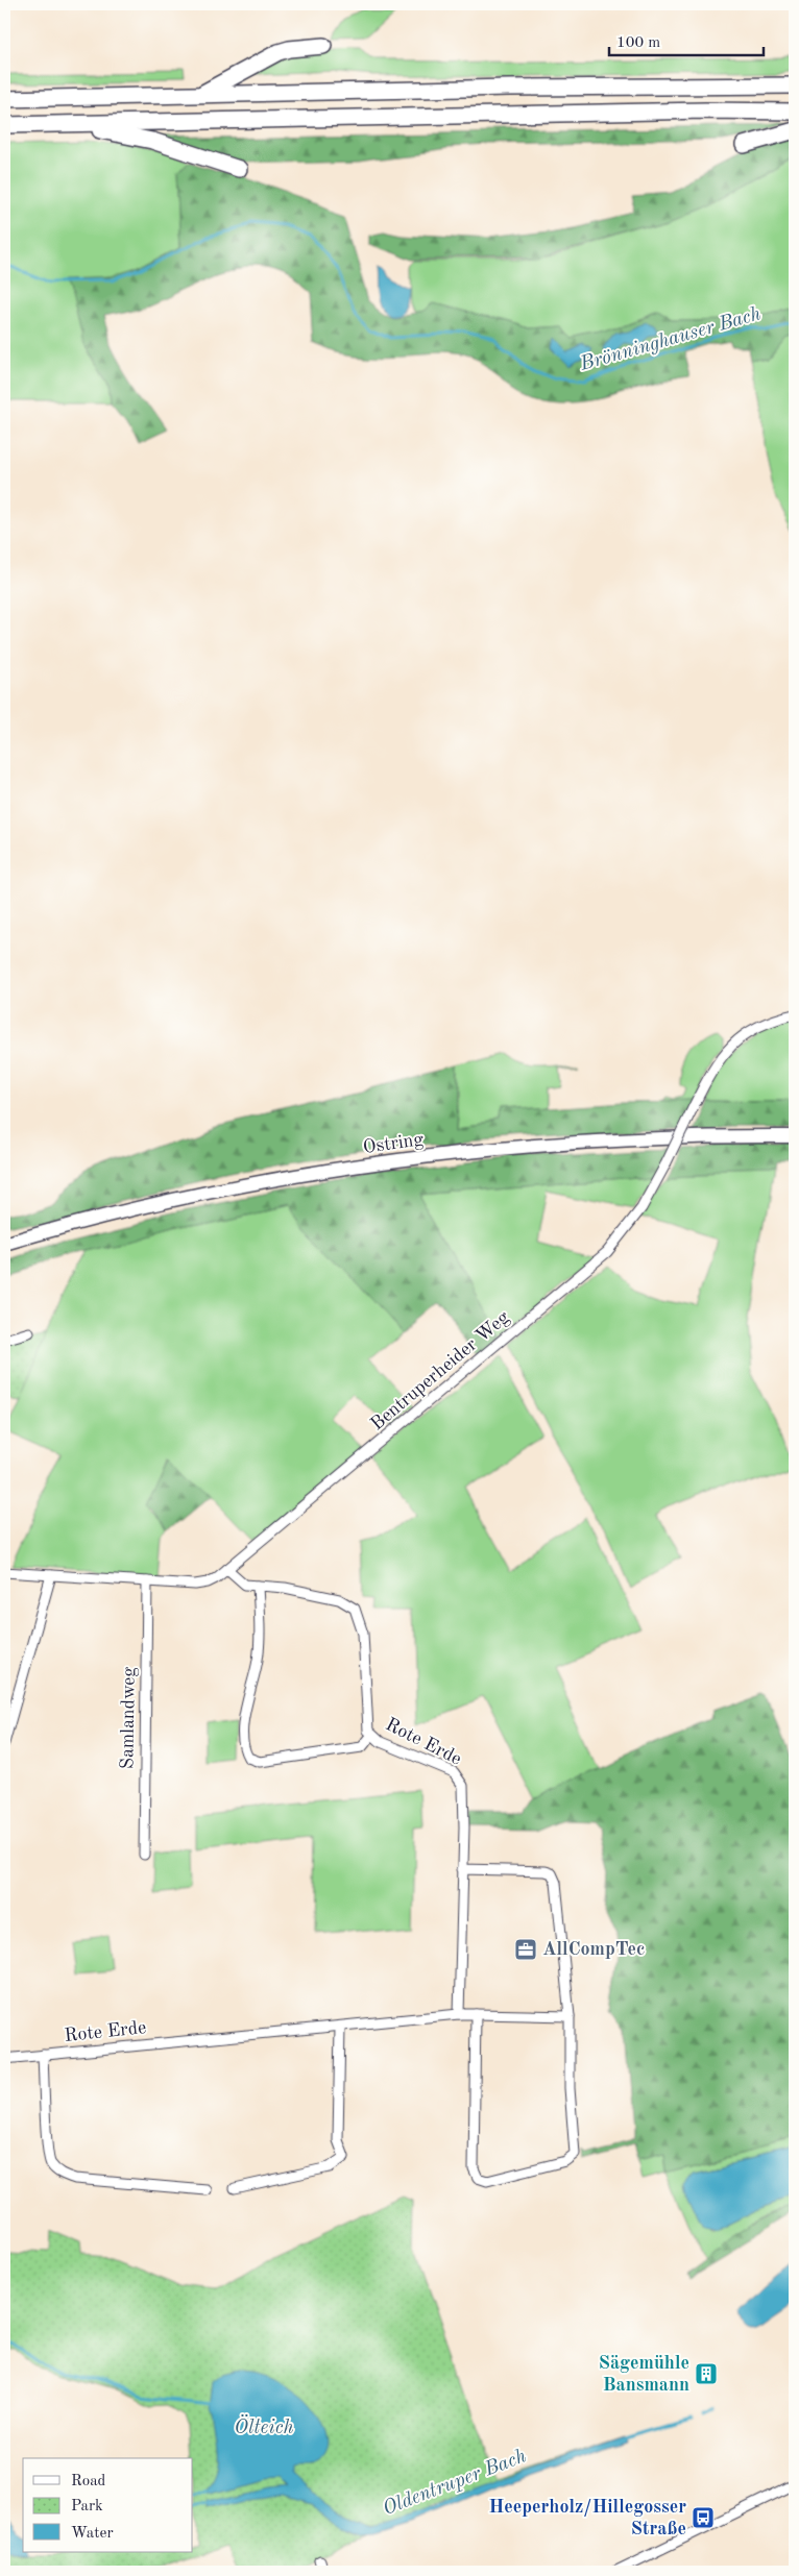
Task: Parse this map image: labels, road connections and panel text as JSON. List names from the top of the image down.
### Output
{
  "streets": {
    "main road": ["Ostring"],
    "street": ["Bentruperheider Weg", "Samlandweg", "Rote Erde"]
  },
  "crossings": [
    ["Bentruperheider Weg", "Samlandweg"],
    ["Bentruperheider Weg", "Rote Erde"]
  ],
  "water": ["Brönninghauser Bach", "Ölteich", "Oldentruper Bach"],
  "places": {
    "office": ["AllCompTec"],
    "building": ["Sägemühle Bansmann"],
    "bus stop": ["Heeperholz/Hillegosser Straße"]
  },
  "legend": ["Road", "Park", "Water"],
  "scale_bar": "100 m"
}
